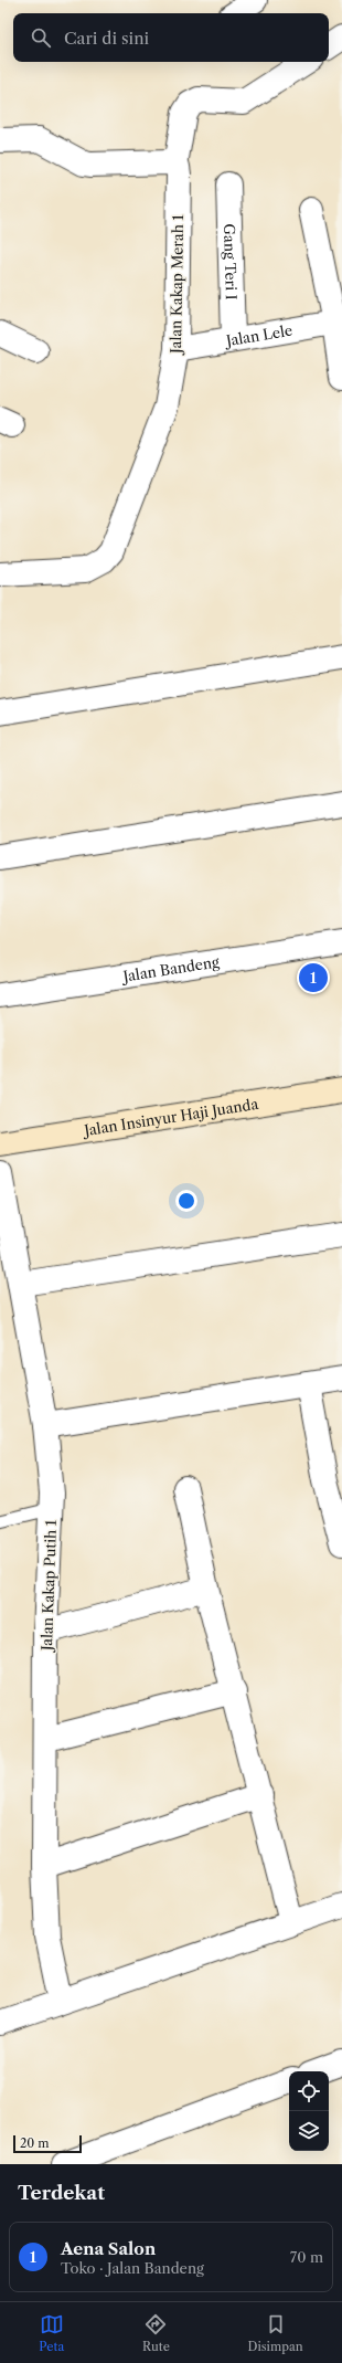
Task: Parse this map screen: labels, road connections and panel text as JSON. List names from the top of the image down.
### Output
{
  "streets": {
    "street": [
      "Gang Teri I",
      "Jalan Kakap Merah 1",
      "Jalan Lele",
      "Jalan Bandeng",
      "Jalan Insinyur Haji Juanda",
      "Jalan Kakap Putih 1"
    ]
  },
  "crossings": [
    ["Gang Teri I", "Jalan Lele"],
    ["Jalan Kakap Merah 1", "Jalan Lele"]
  ],
  "scale_bar": "20 m",
  "page": {
    "search": "Cari di sini",
    "pins": "1",
    "scale": "20 m",
    "heading": "Terdekat",
    "list": [
      {
        "mark": "1",
        "name": "Aena Salon",
        "note": "Toko · Jalan Bandeng",
        "value": "70 m"
      }
    ],
    "nav": ["Peta", "Rute", "Disimpan"]
  }
}
